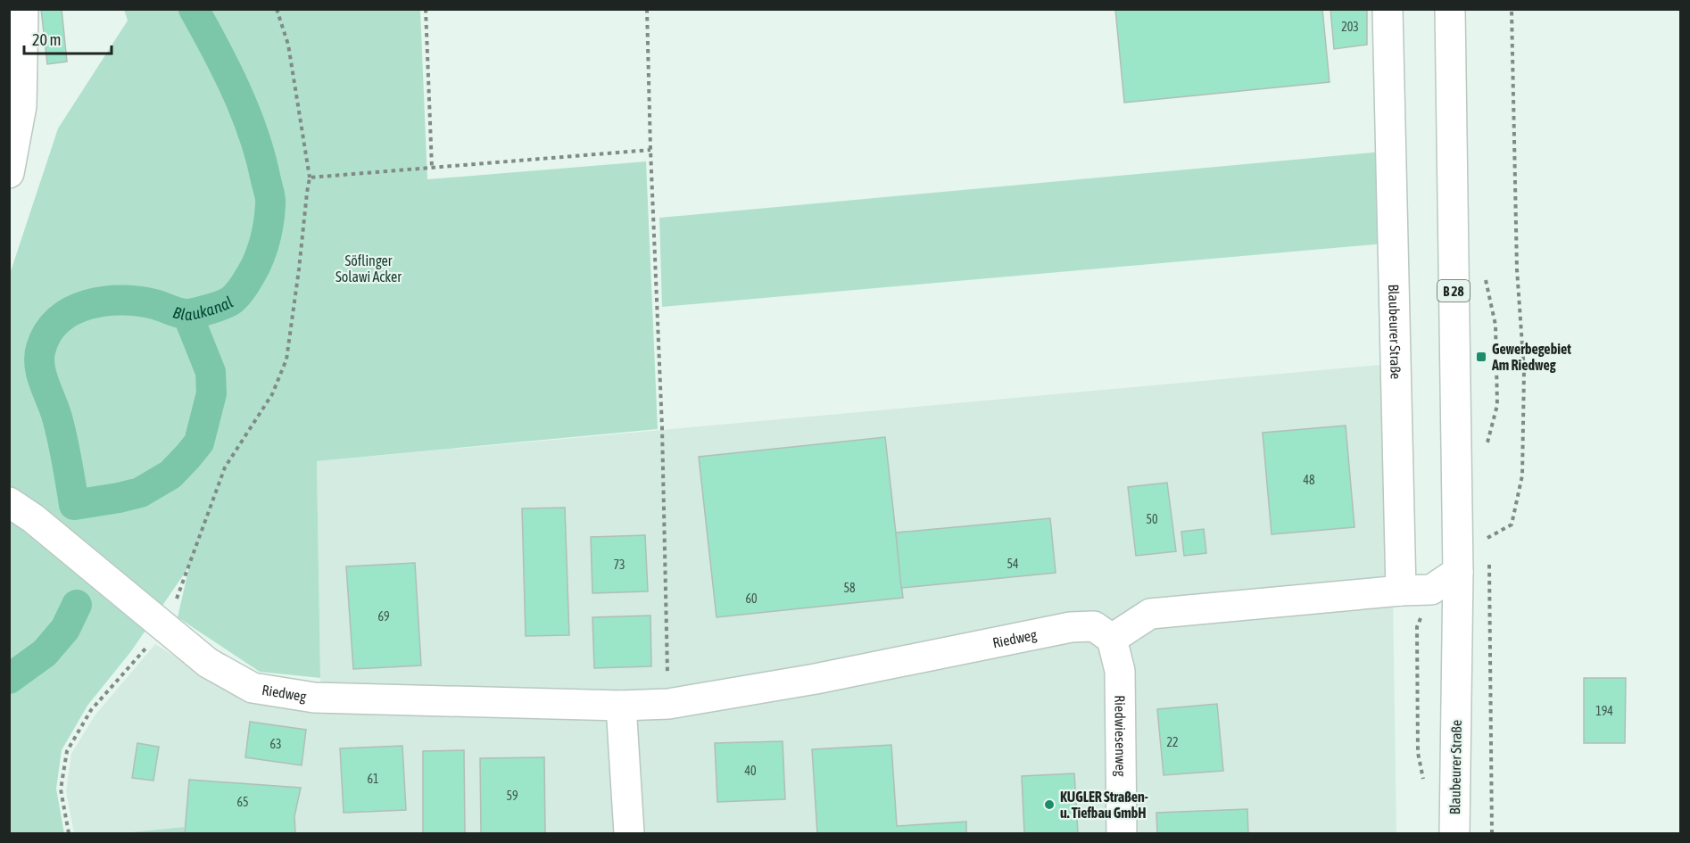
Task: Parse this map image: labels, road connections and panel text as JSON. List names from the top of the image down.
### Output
{
  "streets": {
    "street": [
      "B 28",
      "Blaubeurer Straße",
      "Riedweg",
      "Riedwiesenweg"
    ]
  },
  "crossings": [
    ["Riedweg", "Riedwiesenweg"]
  ],
  "water": ["Blaukanal"],
  "parks": ["Söflinger Solawi Acker"],
  "places": {
    "transit": ["Gewerbegebiet Am Riedweg"],
    "other": ["KUGLER Straßen- u. Tiefbau GmbH"]
  },
  "house_numbers": [
    "203",
    "48",
    "50",
    "54",
    "73",
    "58",
    "60",
    "69",
    "194",
    "22",
    "63",
    "40",
    "61",
    "59",
    "65"
  ],
  "scale_bar": "20 m"
}
